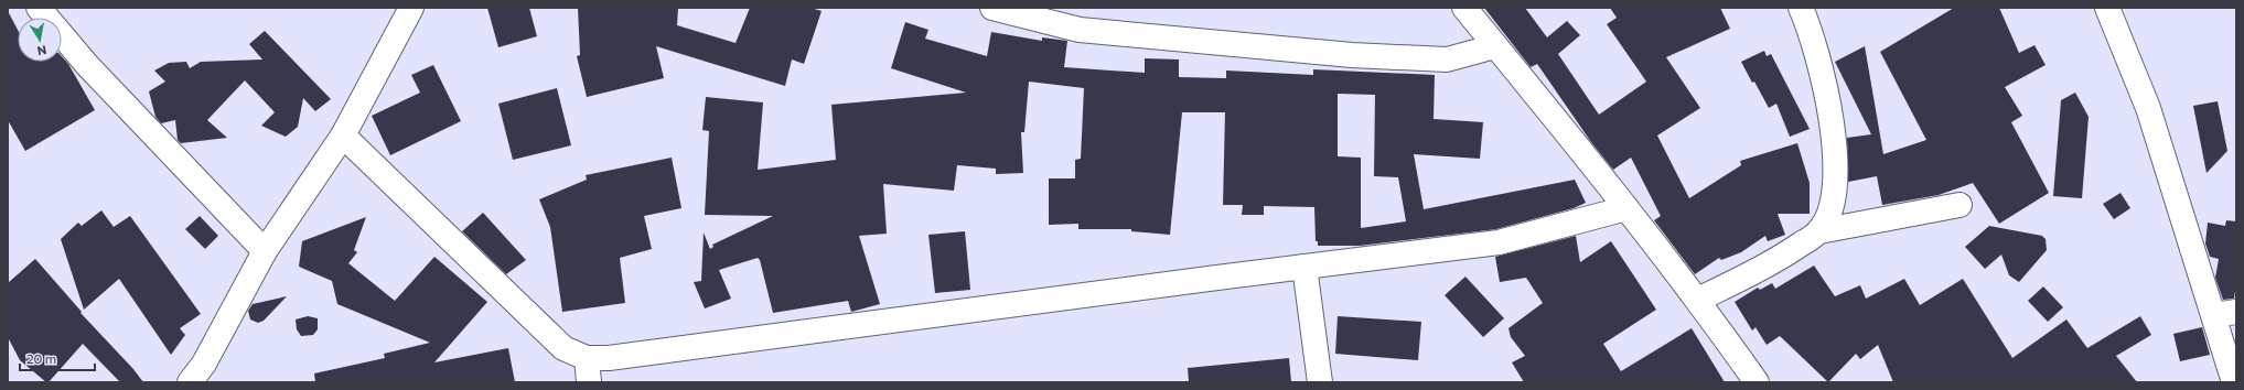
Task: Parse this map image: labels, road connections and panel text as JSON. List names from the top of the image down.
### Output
{
  "scale_bar": "20 m",
  "north": "bottom"
}
